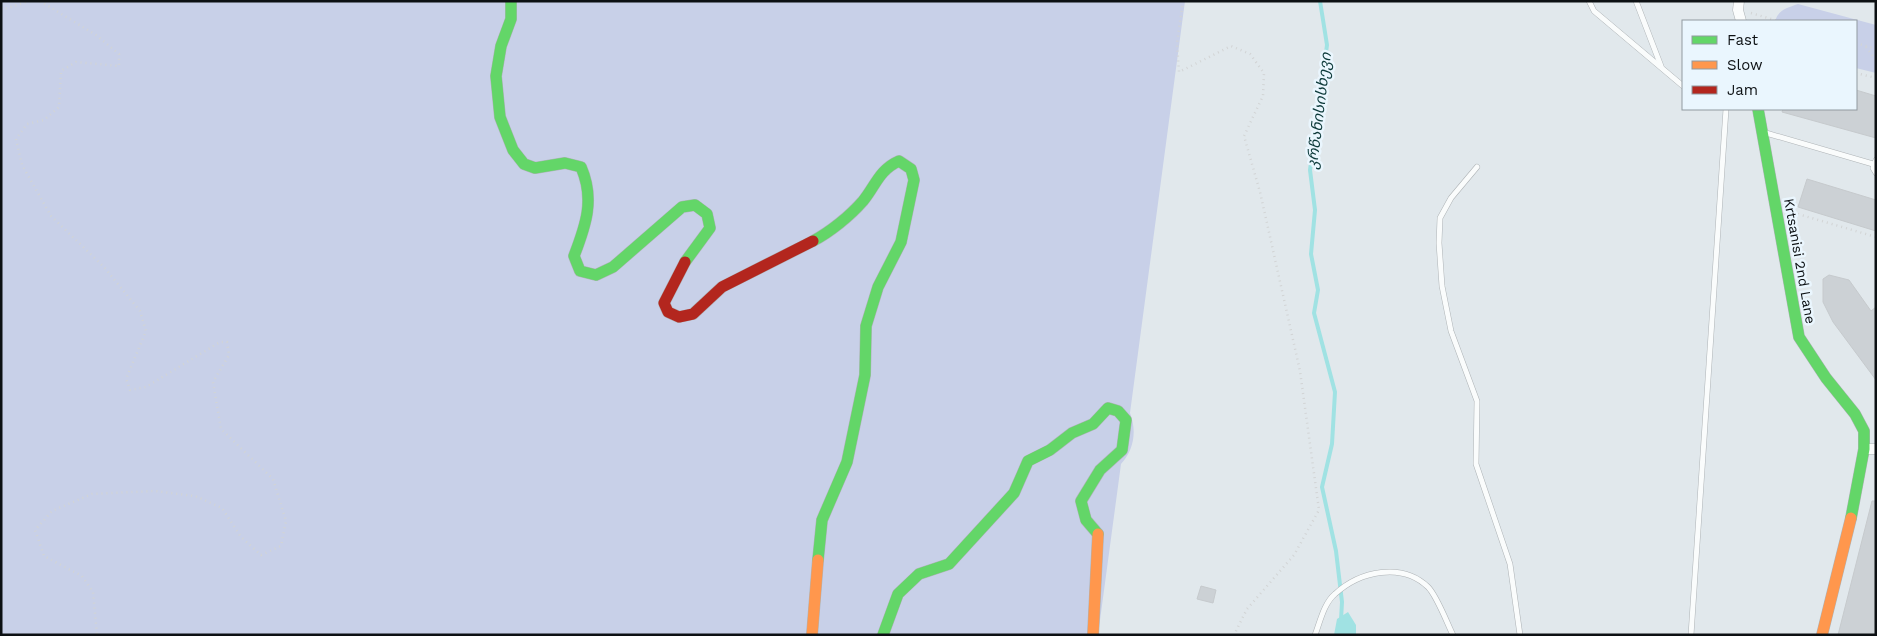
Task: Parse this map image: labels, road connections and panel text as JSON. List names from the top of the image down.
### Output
{
  "streets": {
    "street": ["Krtsanisi 2nd Lane"]
  },
  "water": ["კრწანისისხევი"],
  "legend": ["Fast", "Slow", "Jam"]
}
